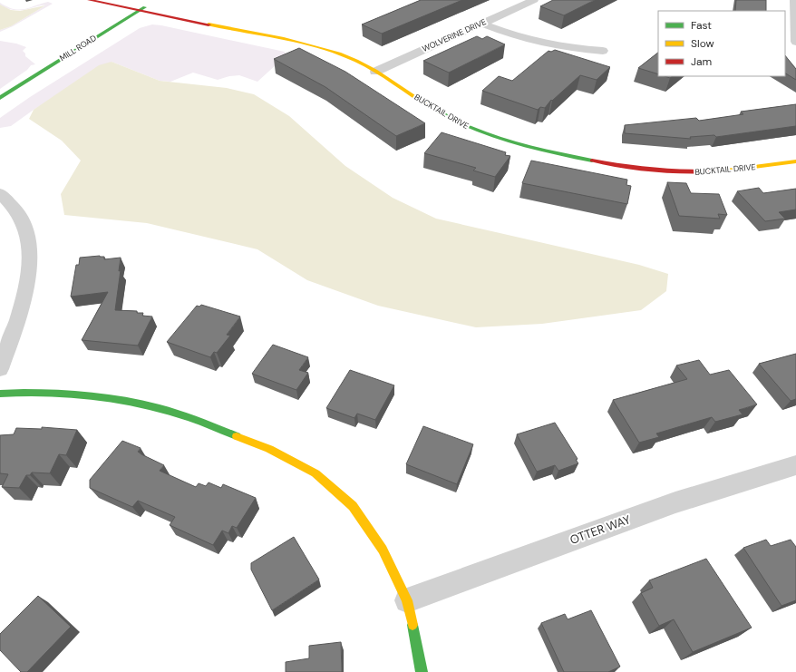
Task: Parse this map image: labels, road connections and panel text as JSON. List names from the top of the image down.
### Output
{
  "streets": {
    "street": [
      "WOLVERINE DRIVE",
      "MILL ROAD",
      "BUCKTAIL DRIVE",
      "OTTER WAY"
    ]
  },
  "crossings": [
    ["WOLVERINE DRIVE", "BUCKTAIL DRIVE"],
    ["MILL ROAD", "BUCKTAIL DRIVE"]
  ],
  "legend": ["Fast", "Slow", "Jam"]
}
